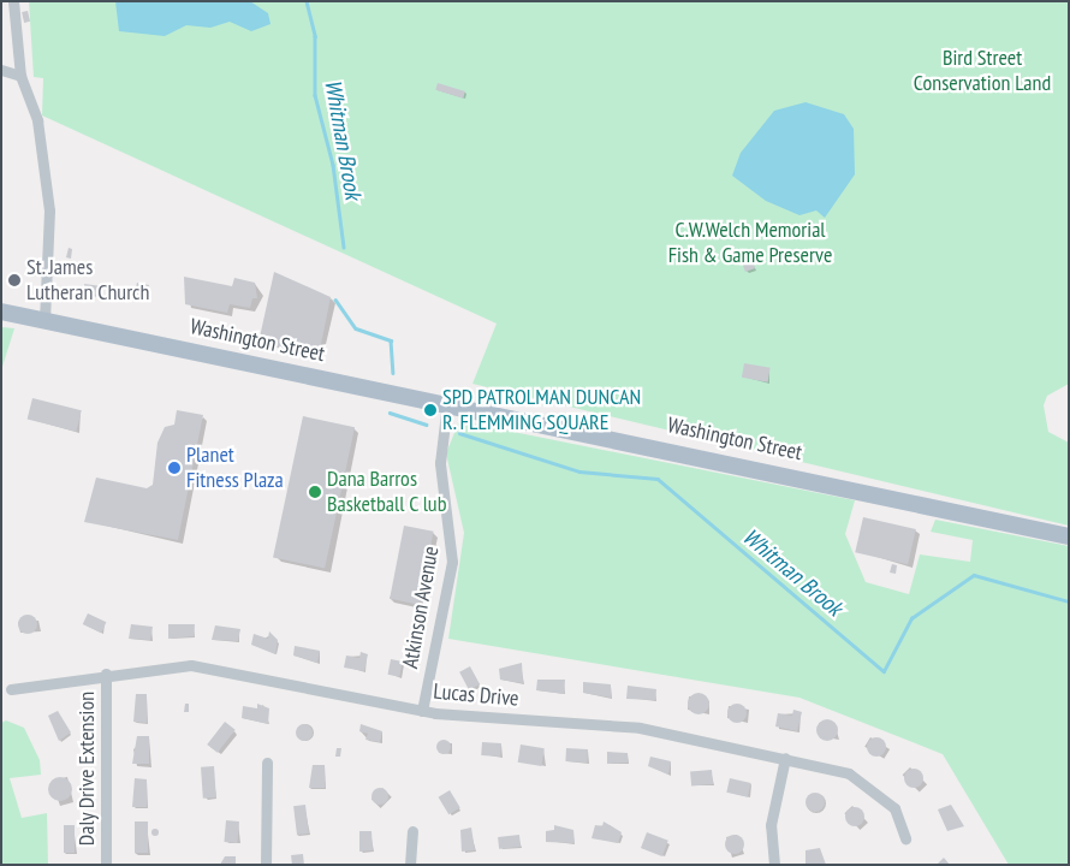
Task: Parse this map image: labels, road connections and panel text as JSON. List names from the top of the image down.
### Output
{
  "streets": {
    "main road": ["Washington Street"],
    "street": ["Atkinson Avenue", "Lucas Drive", "Daly Drive Extension"]
  },
  "crossings": [
    ["Washington Street", "Atkinson Avenue"],
    ["Atkinson Avenue", "Lucas Drive"],
    ["Lucas Drive", "Daly Drive Extension"]
  ],
  "water": ["Whitman Brook"],
  "parks": ["Bird Street Conservation Land", "C.W.Welch Memorial Fish & Game Preserve"],
  "places": [
    "St. James Lutheran Church",
    "SPD PATROLMAN DUNCAN R. FLEMMING SQUARE",
    "Planet Fitness Plaza",
    "Dana Barros Basketball C lub"
  ]
}
